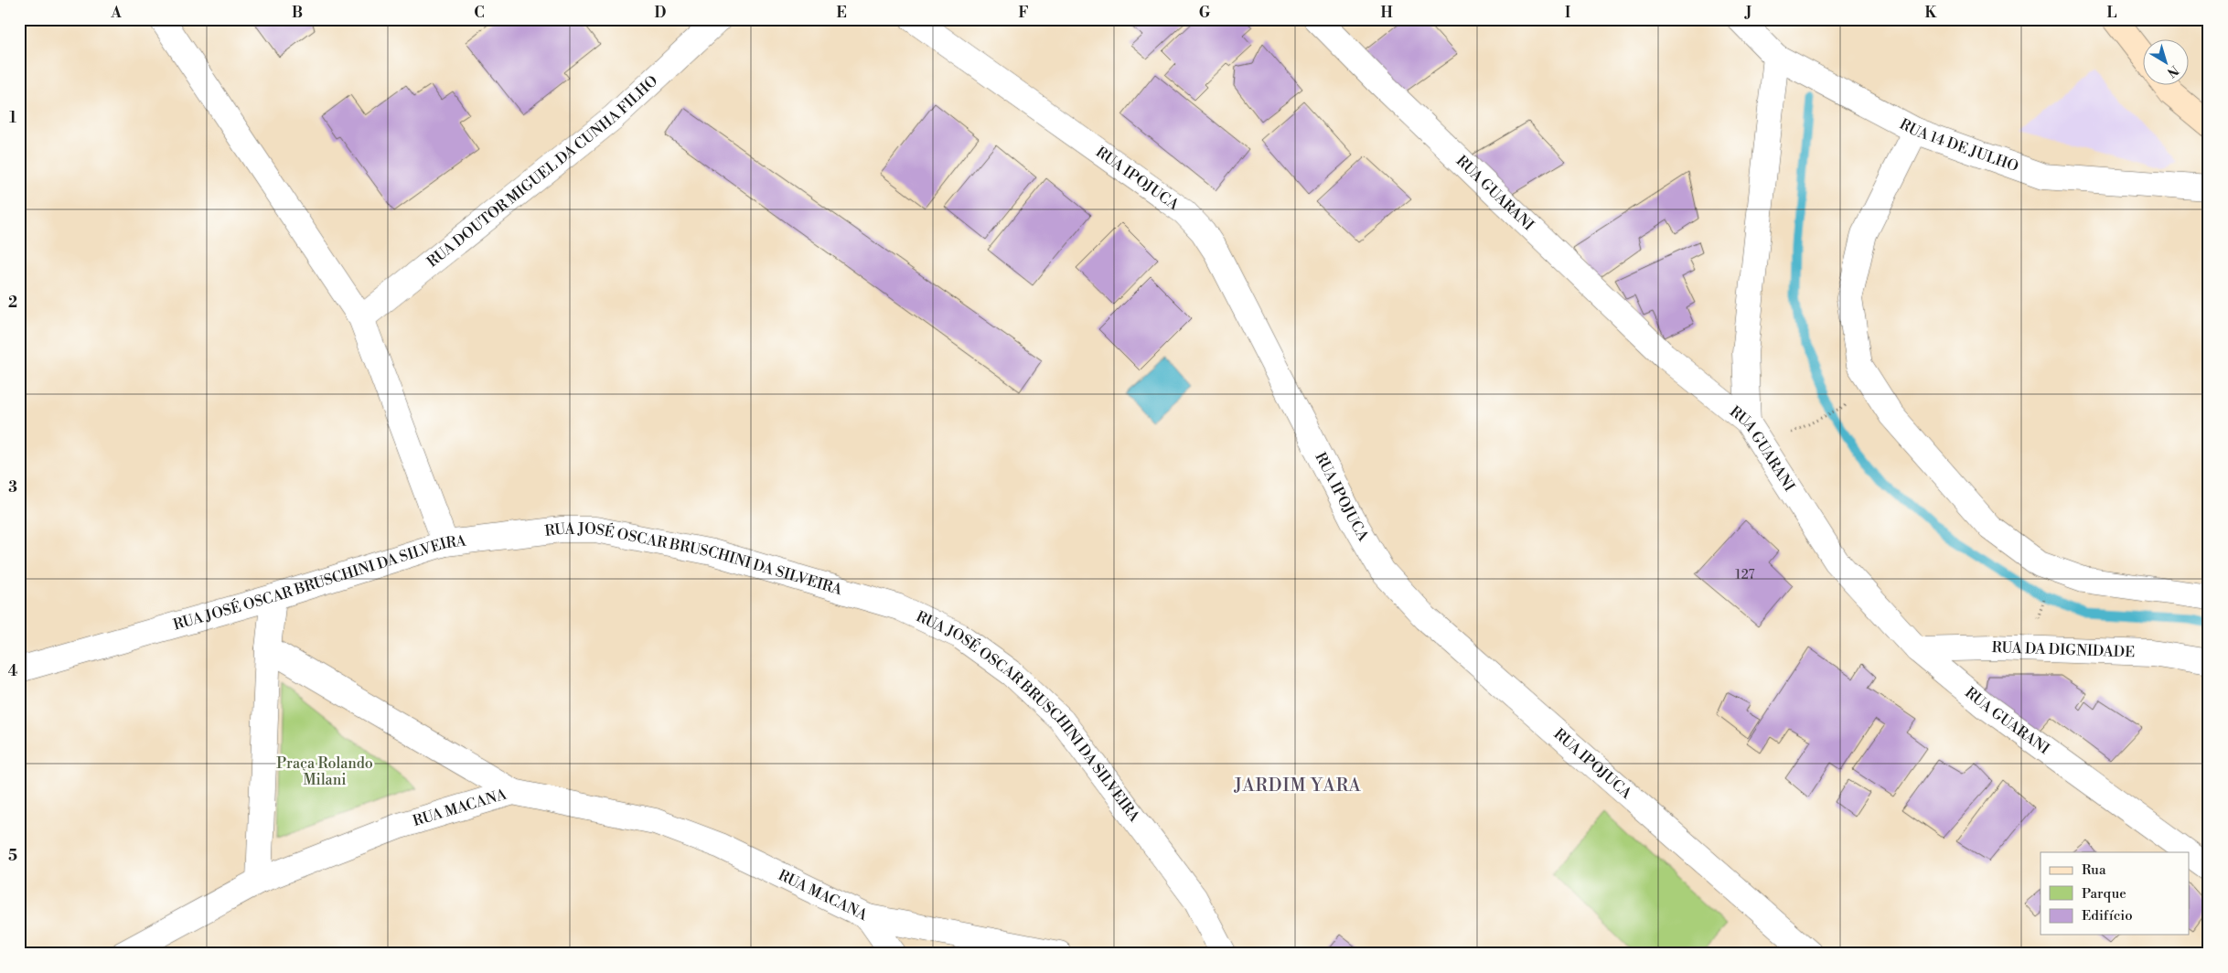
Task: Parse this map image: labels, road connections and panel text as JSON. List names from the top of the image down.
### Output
{
  "streets": {
    "street": [
      "RUA 14 DE JULHO",
      "RUA DOUTOR MIGUEL DA CUNHA FILHO",
      "RUA IPOJUCA",
      "RUA GUARANI",
      "RUA JOSÉ OSCAR BRUSCHINI DA SILVEIRA",
      "RUA DA DIGNIDADE",
      "RUA MACANA"
    ]
  },
  "crossings": [
    ["RUA GUARANI", "RUA DA DIGNIDADE"]
  ],
  "districts": ["JARDIM YARA"],
  "parks": ["Praça Rolando Milani"],
  "house_numbers": ["127"],
  "legend": ["Rua", "Parque", "Edifício"],
  "north": "bottom right",
  "grid": {
    "columns": [
      "A",
      "B",
      "C",
      "D",
      "E",
      "F",
      "G",
      "H",
      "I",
      "J",
      "K",
      "L"
    ],
    "rows": [
      "1",
      "2",
      "3",
      "4",
      "5"
    ]
  }
}
